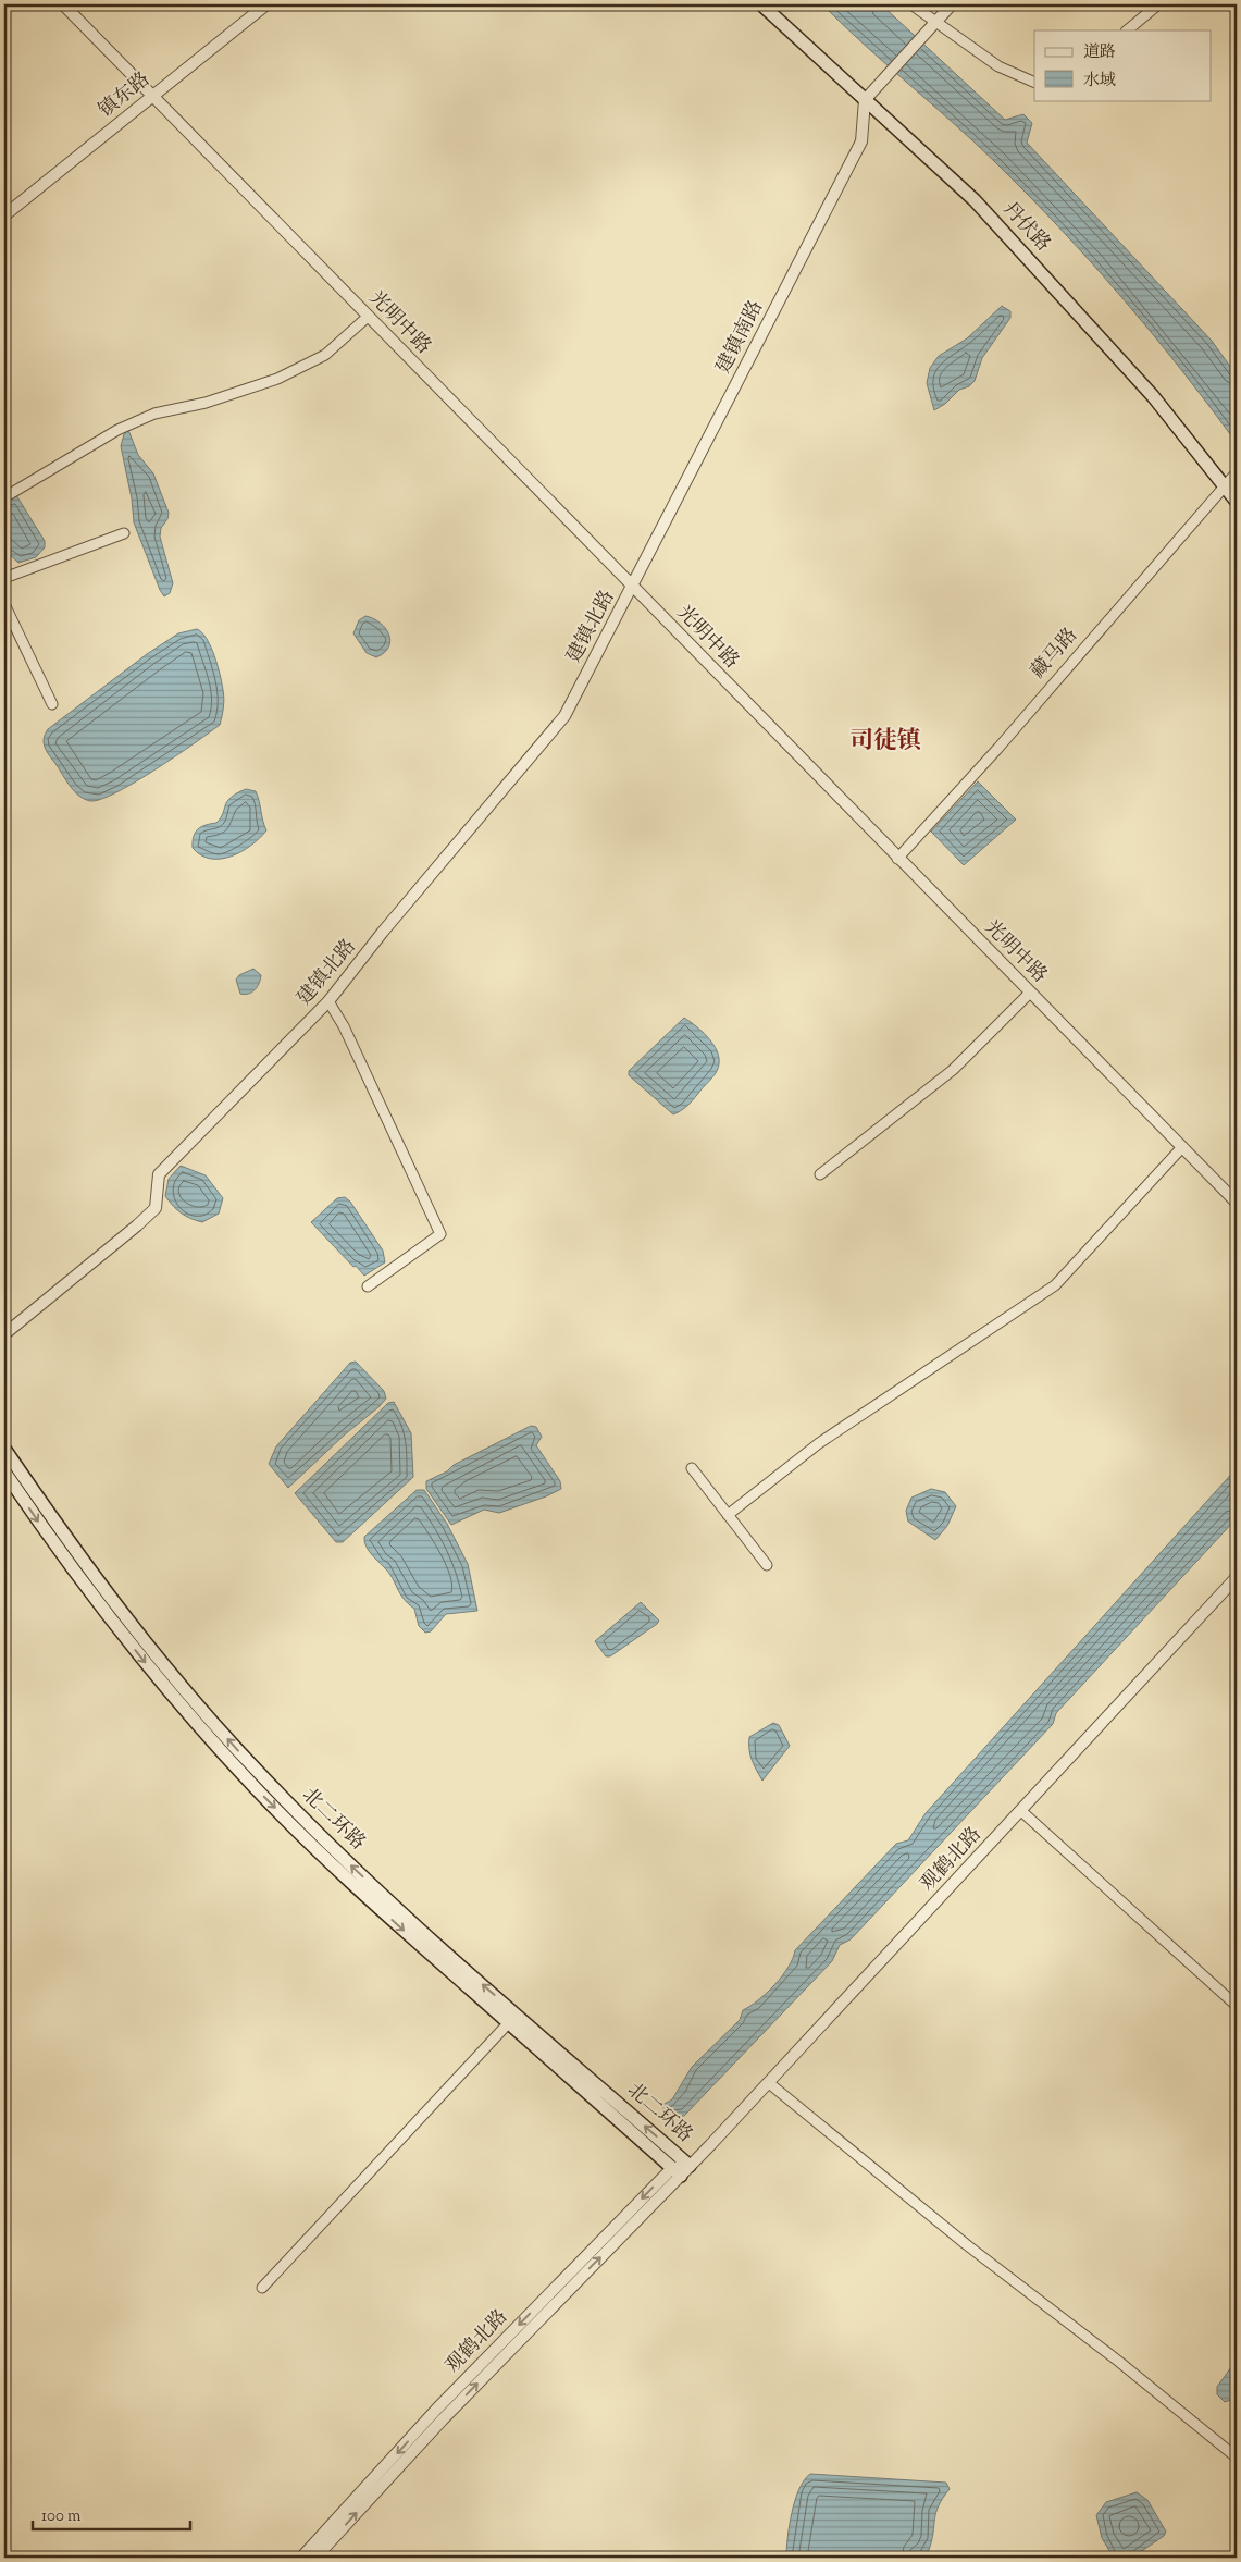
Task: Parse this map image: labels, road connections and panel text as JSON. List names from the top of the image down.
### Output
{
  "streets": {
    "main road": ["丹伏路", "北二环路"],
    "street": [
      "镇东路",
      "光明中路",
      "建镇南路",
      "建镇北路",
      "藏马路",
      "观鹤北路"
    ]
  },
  "crossings": [
    ["镇东路", "光明中路"],
    ["丹伏路", "建镇南路"],
    ["丹伏路", "藏马路"],
    ["光明中路", "建镇南路"],
    ["光明中路", "建镇北路"],
    ["光明中路", "藏马路"],
    ["建镇南路", "建镇北路"],
    ["北二环路", "观鹤北路"]
  ],
  "districts": ["司徒镇"],
  "legend": ["道路", "水域"],
  "scale_bar": "100 m"
}
